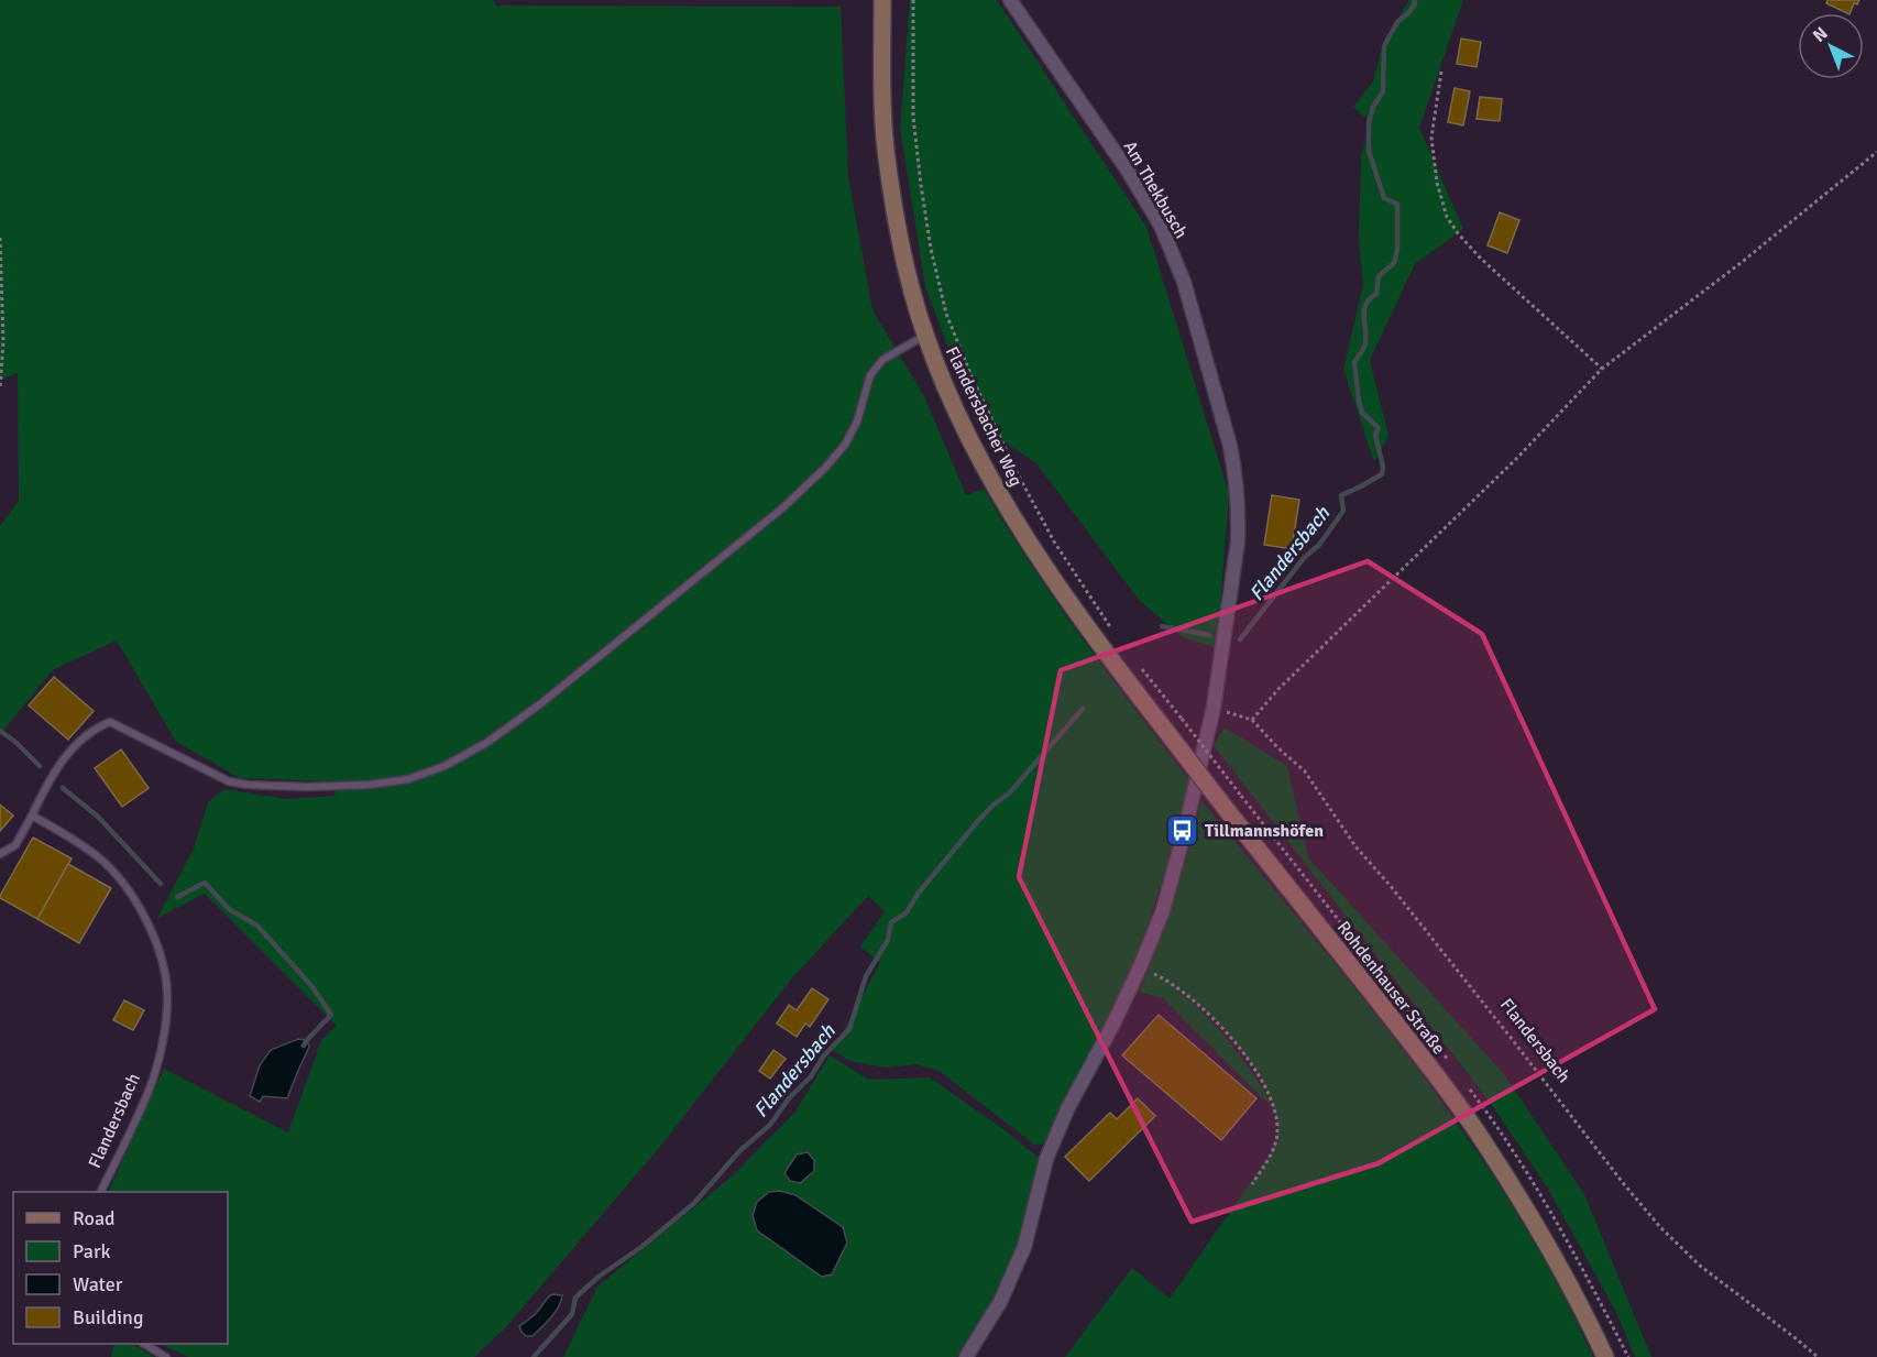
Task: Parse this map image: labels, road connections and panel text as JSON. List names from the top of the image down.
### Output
{
  "streets": {
    "main road": ["Flandersbacher Weg", "Rohdenhauser Straße"],
    "street": ["Am Thekbusch"],
    "lane": ["Flandersbach"]
  },
  "crossings": [
    ["Am Thekbusch", "Flandersbach"],
    ["Flandersbacher Weg", "Rohdenhauser Straße"]
  ],
  "water": ["Flandersbach"],
  "places": {
    "bus stop": ["Tillmannshöfen"]
  },
  "legend": [
    "Road",
    "Park",
    "Water",
    "Building"
  ],
  "north": "top left"
}
